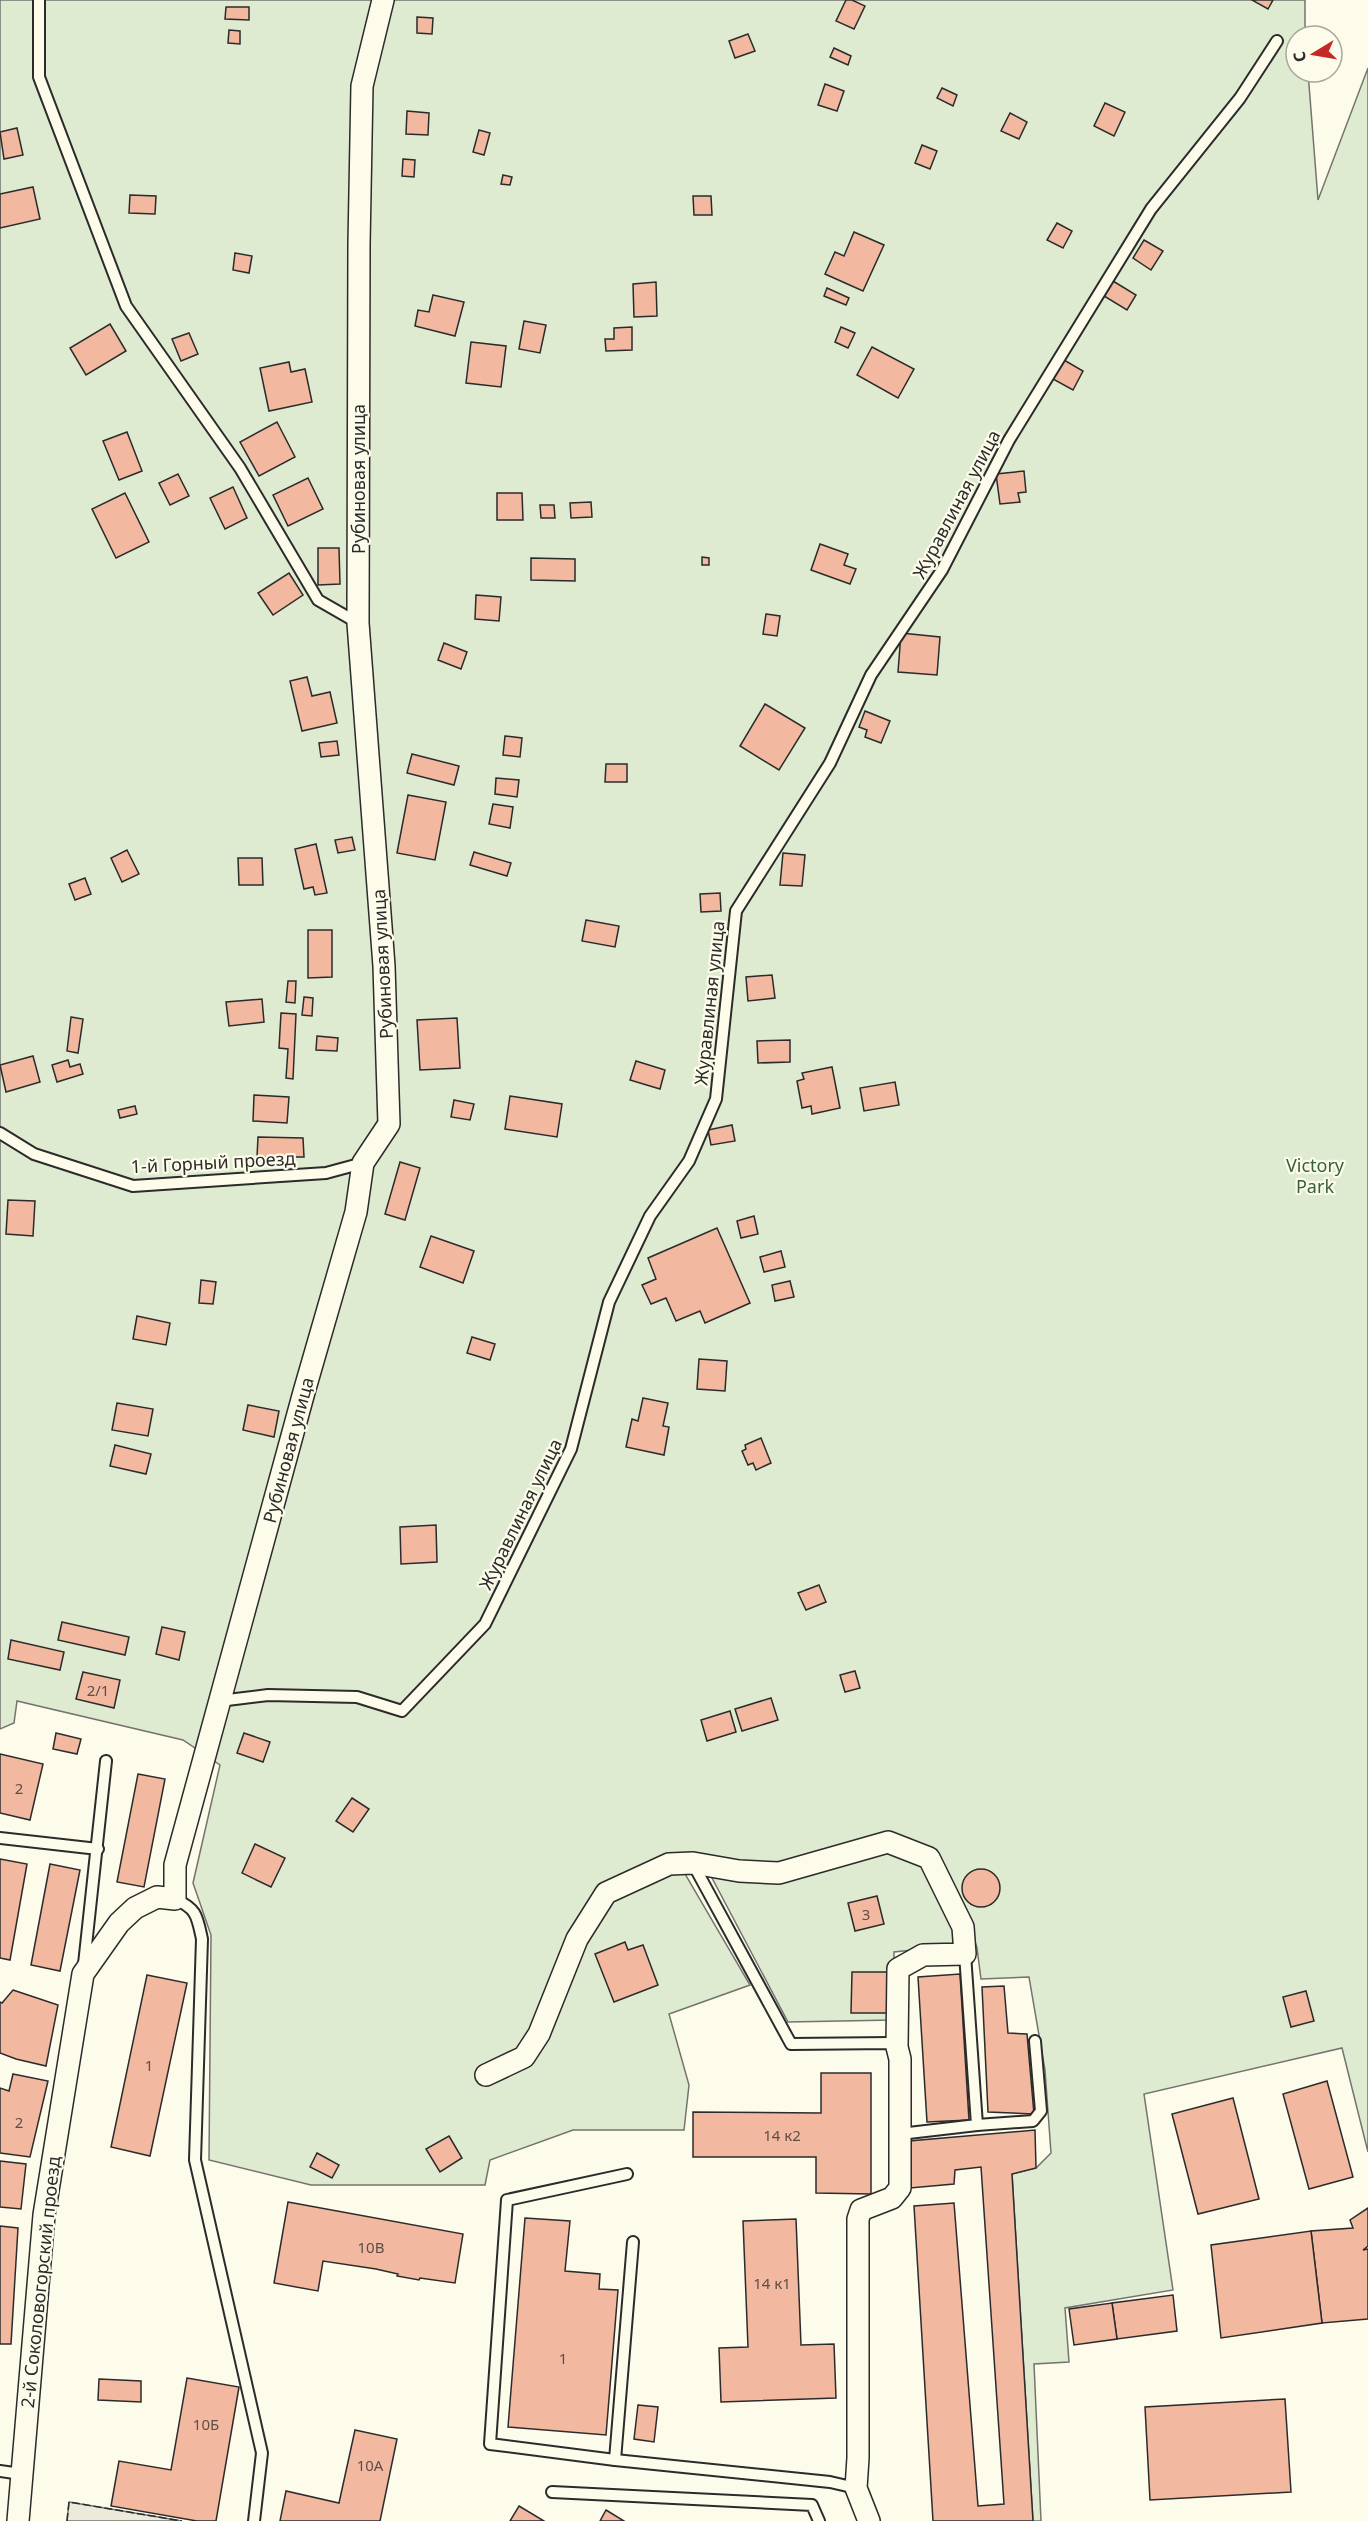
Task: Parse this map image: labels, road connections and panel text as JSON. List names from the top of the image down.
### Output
{
  "streets": {
    "street": ["Рубиновая улица", "2-й Соколовогорский проезд"],
    "lane": ["Журавлиная улица", "1-й Горный проезд"]
  },
  "crossings": [
    ["Рубиновая улица", "Журавлиная улица"],
    ["Рубиновая улица", "1-й Горный проезд"]
  ],
  "parks": ["Victory Park"],
  "house_numbers": [
    "2/1",
    "2",
    "3",
    "1",
    "2",
    "14 к2",
    "10В",
    "14 к1",
    "1",
    "10Б",
    "10А"
  ],
  "north": "left"
}
